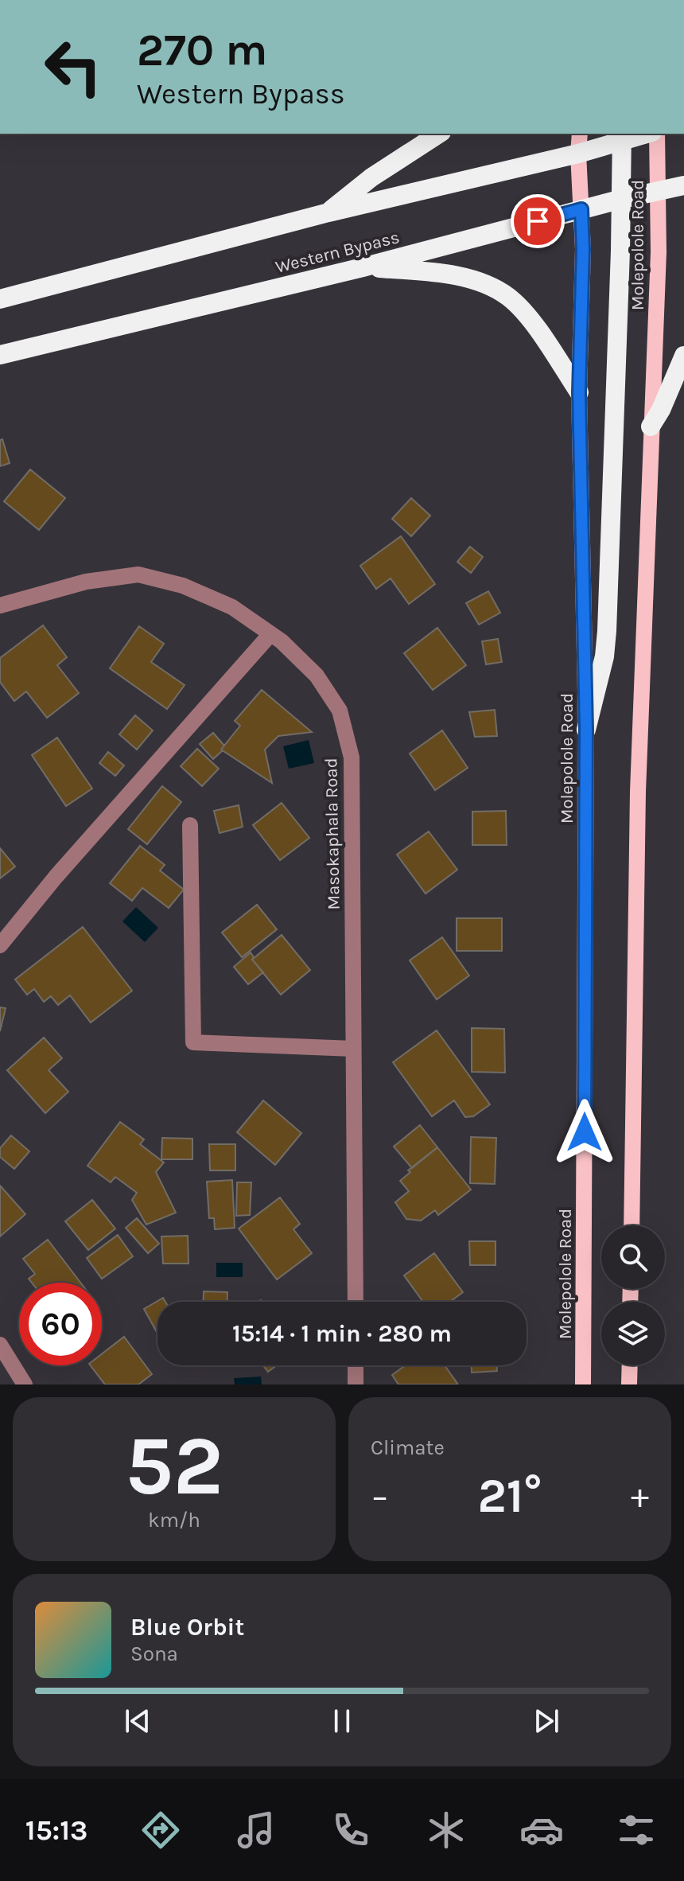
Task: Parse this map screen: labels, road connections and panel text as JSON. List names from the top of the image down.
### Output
{
  "streets": {
    "highway": ["Western Bypass"],
    "main road": ["Molepolole Road"],
    "street": ["Masokaphala Road"]
  },
  "crossings": [
    ["Molepolole Road", "Western Bypass"]
  ],
  "page": {
    "turn": ["270 m", "Western Bypass"],
    "limit": "60",
    "trip": "15:14 · 1 min · 280 m",
    "tile": [
      ["52", "km/h"],
      "Climate"
    ],
    "heat": ["−", "21°", "+"],
    "song": ["Blue Orbit", "Sona"],
    "tabs": "15:13"
  }
}
